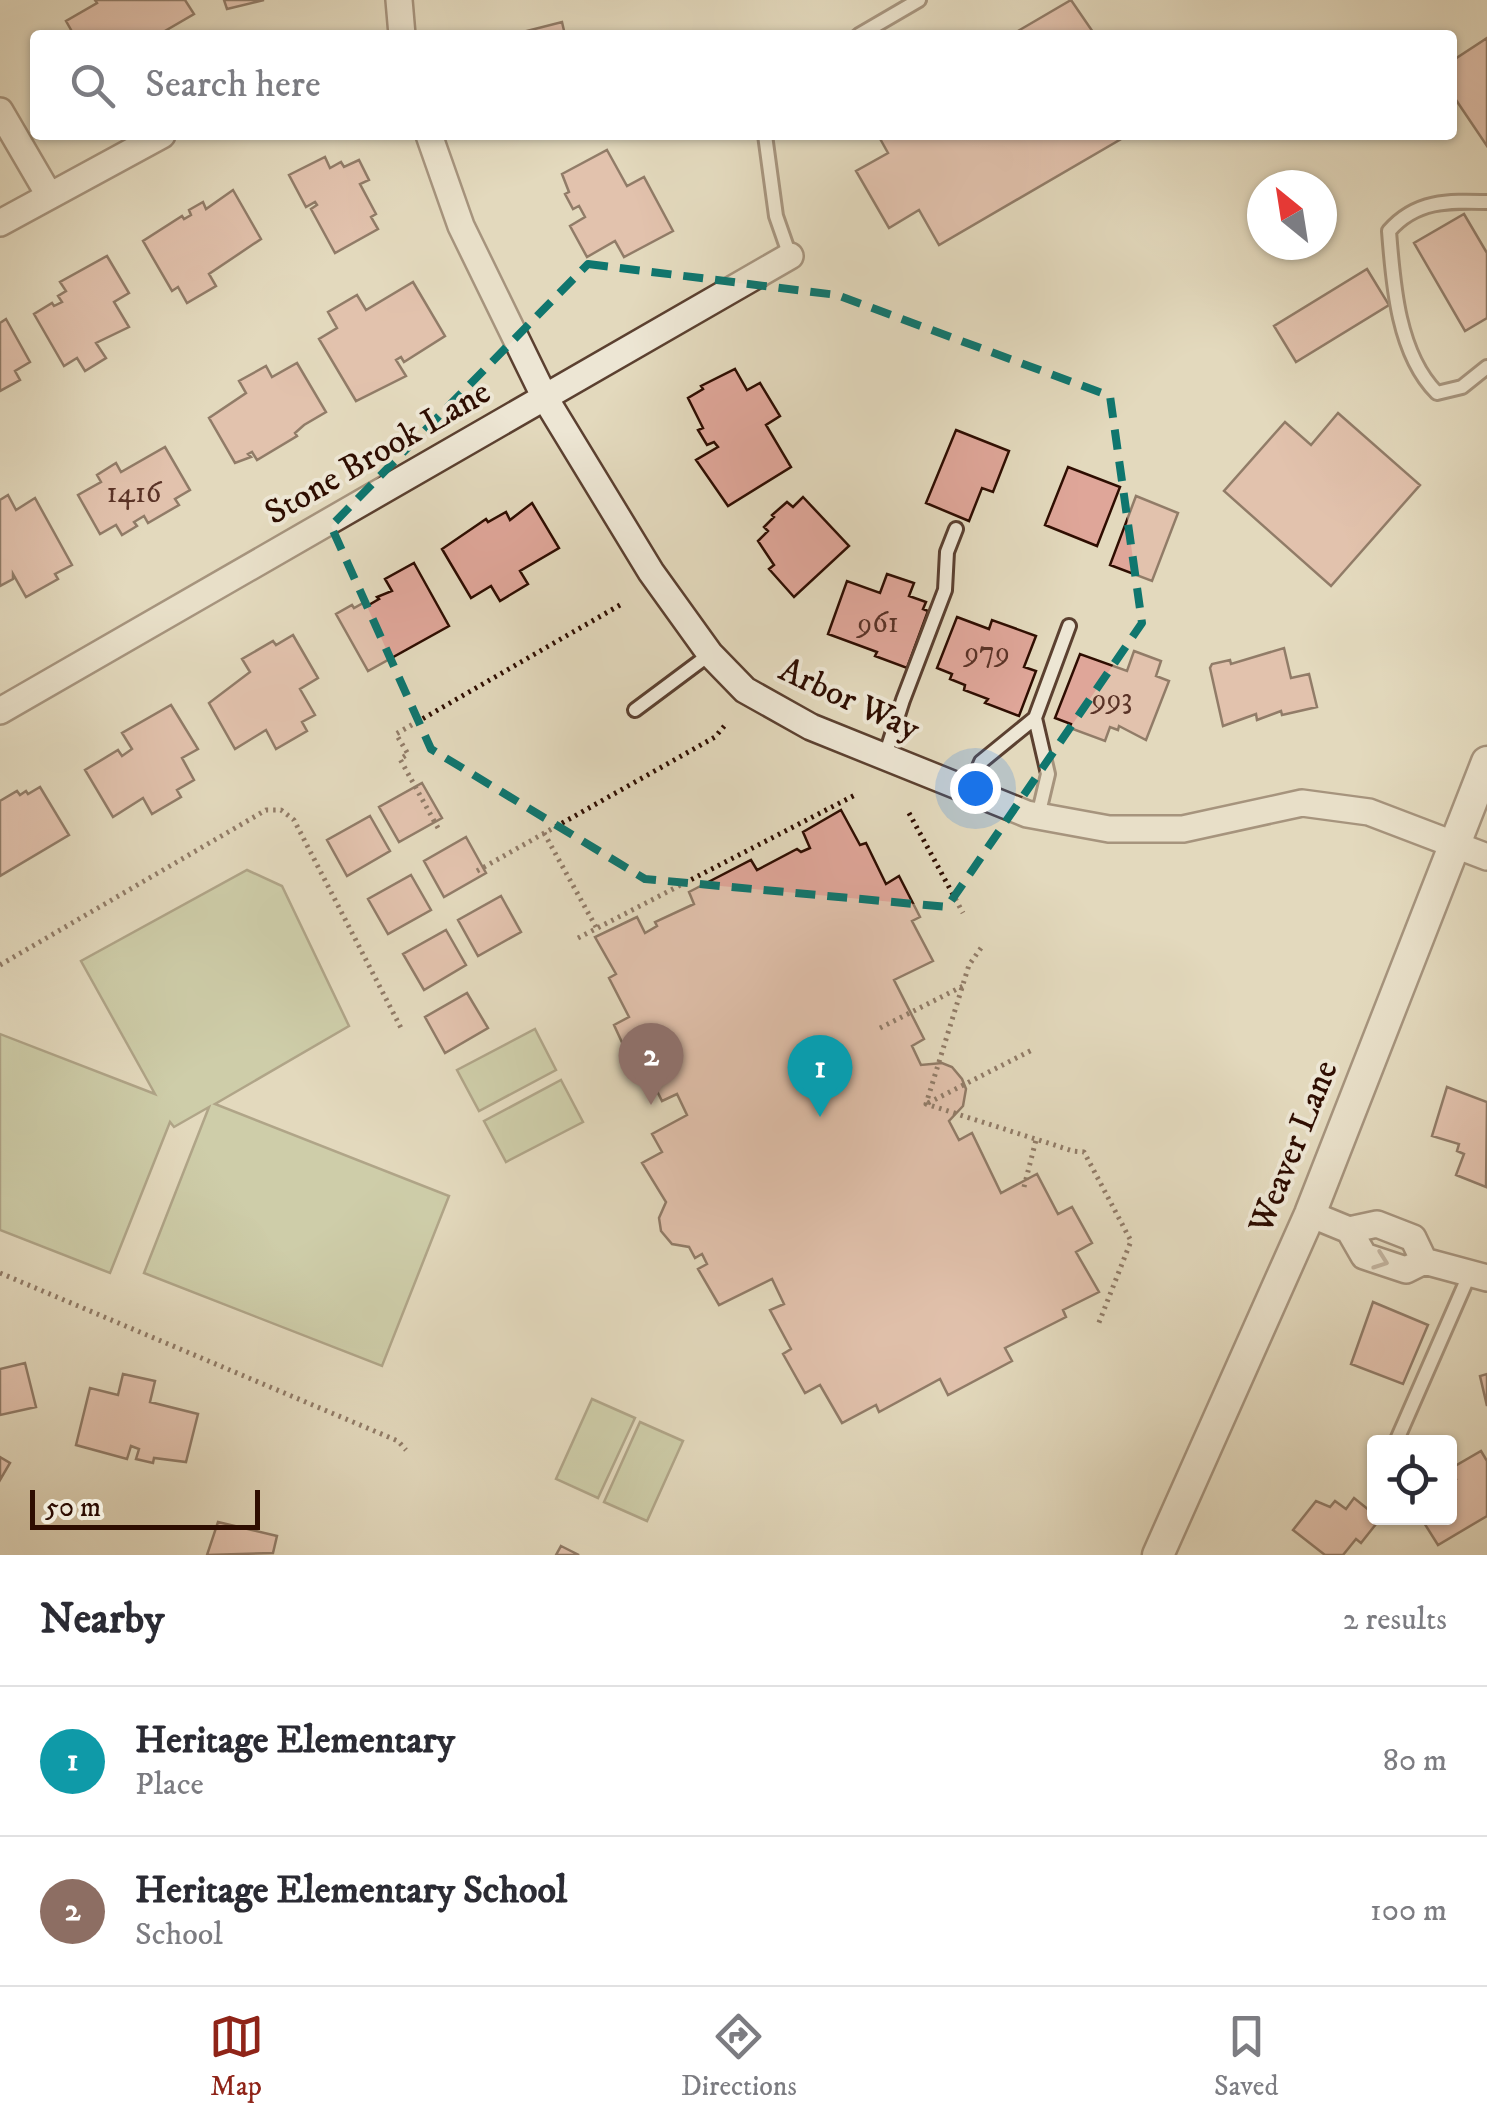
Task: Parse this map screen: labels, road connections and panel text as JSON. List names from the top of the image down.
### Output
{
  "streets": {
    "street": ["Stone Brook Lane", "Arbor Way", "Weaver Lane"]
  },
  "crossings": [
    ["Stone Brook Lane", "Arbor Way"],
    ["Arbor Way", "Weaver Lane"]
  ],
  "house_numbers": [
    "1416",
    "961",
    "979",
    "993"
  ],
  "scale_bar": "50 m",
  "north": "top left",
  "page": {
    "search": "Search here",
    "pins": ["2", "1"],
    "scale": "50 m",
    "heading": ["Nearby", "2 results"],
    "list": [
      {
        "mark": "1",
        "name": "Heritage Elementary",
        "note": "Place",
        "value": "80 m"
      },
      {
        "mark": "2",
        "name": "Heritage Elementary School",
        "note": "School",
        "value": "100 m"
      }
    ],
    "nav": ["Map", "Directions", "Saved"]
  }
}
